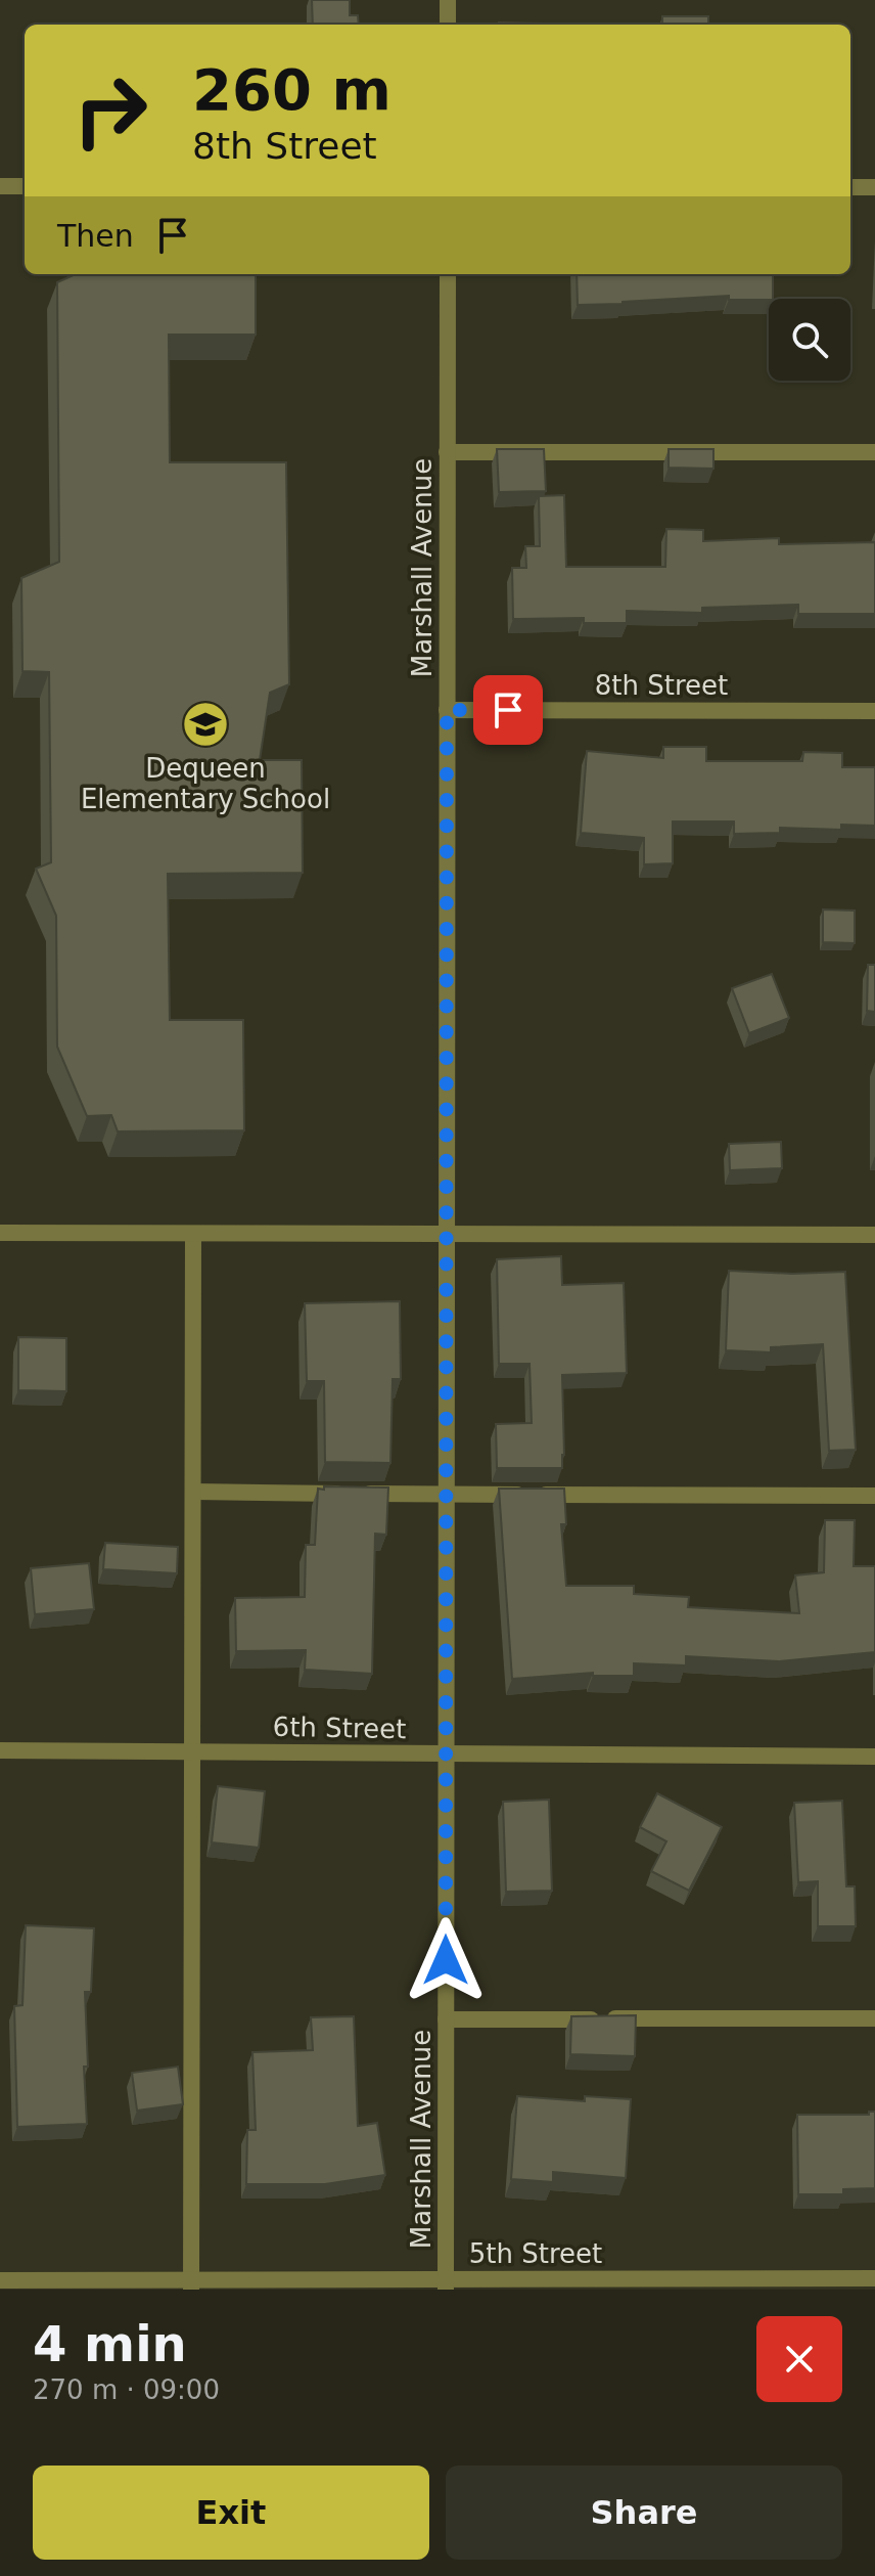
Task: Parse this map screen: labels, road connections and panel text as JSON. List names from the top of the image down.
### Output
{
  "streets": {
    "street": [
      "Marshall Avenue",
      "8th Street",
      "6th Street",
      "5th Street"
    ]
  },
  "crossings": [
    ["Marshall Avenue", "8th Street"],
    ["Marshall Avenue", "6th Street"],
    ["Marshall Avenue", "5th Street"]
  ],
  "places": {
    "school or university": ["Dequeen Elementary School"]
  },
  "page": {
    "turn": ["260 m", "8th Street"],
    "then": "Then",
    "heading": ["4 min", "270 m · 09:00"],
    "buttons": ["Exit", "Share"]
  }
}
